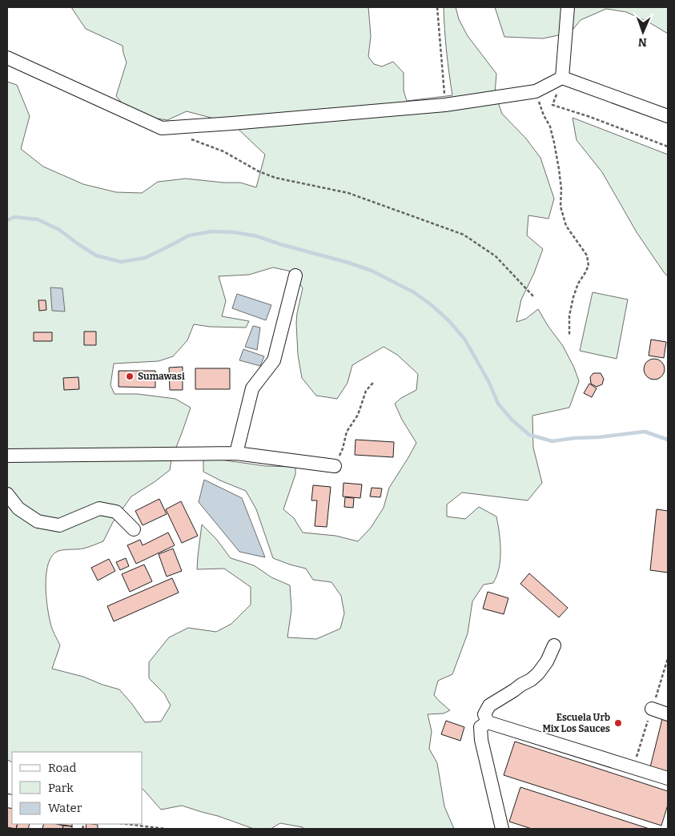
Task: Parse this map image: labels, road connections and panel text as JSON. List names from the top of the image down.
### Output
{
  "places": ["Sumawasi", "Escuela Urb Mix Los Sauces"],
  "legend": ["Road", "Park", "Water"],
  "north": "bottom"
}
